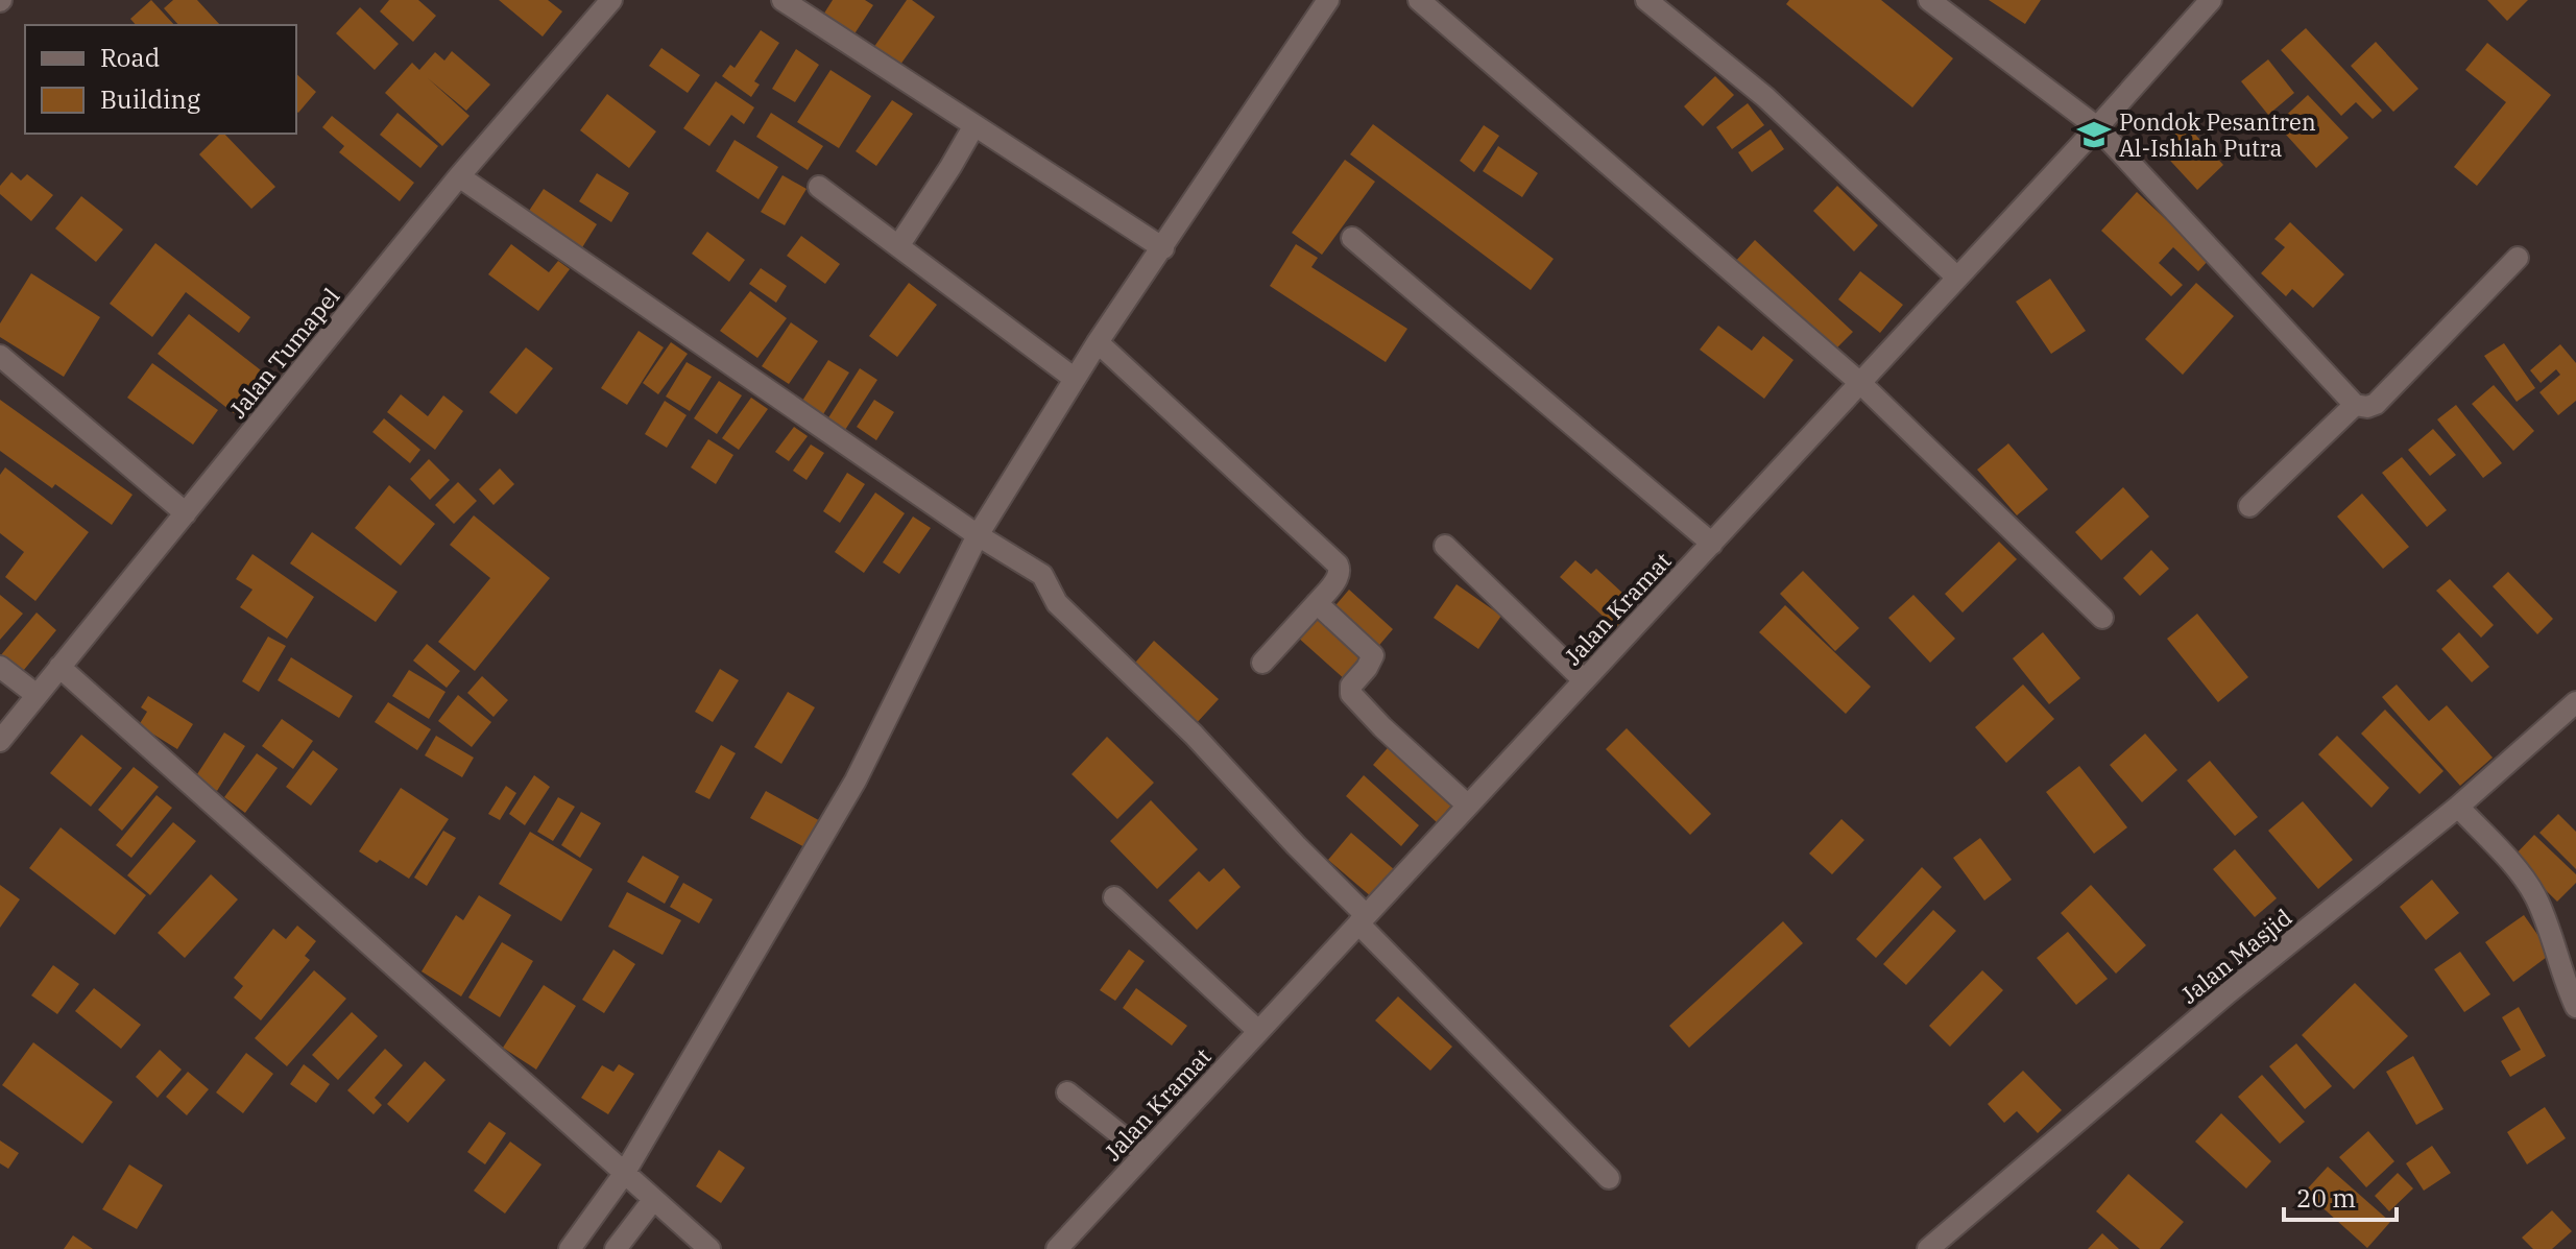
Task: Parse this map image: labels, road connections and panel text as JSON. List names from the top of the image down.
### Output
{
  "streets": {
    "street": ["Jalan Tumapel", "Jalan Kramat", "Jalan Masjid"]
  },
  "places": {
    "school or university": ["Pondok Pesantren Al-Ishlah Putra"]
  },
  "legend": ["Road", "Building"],
  "scale_bar": "20 m"
}
